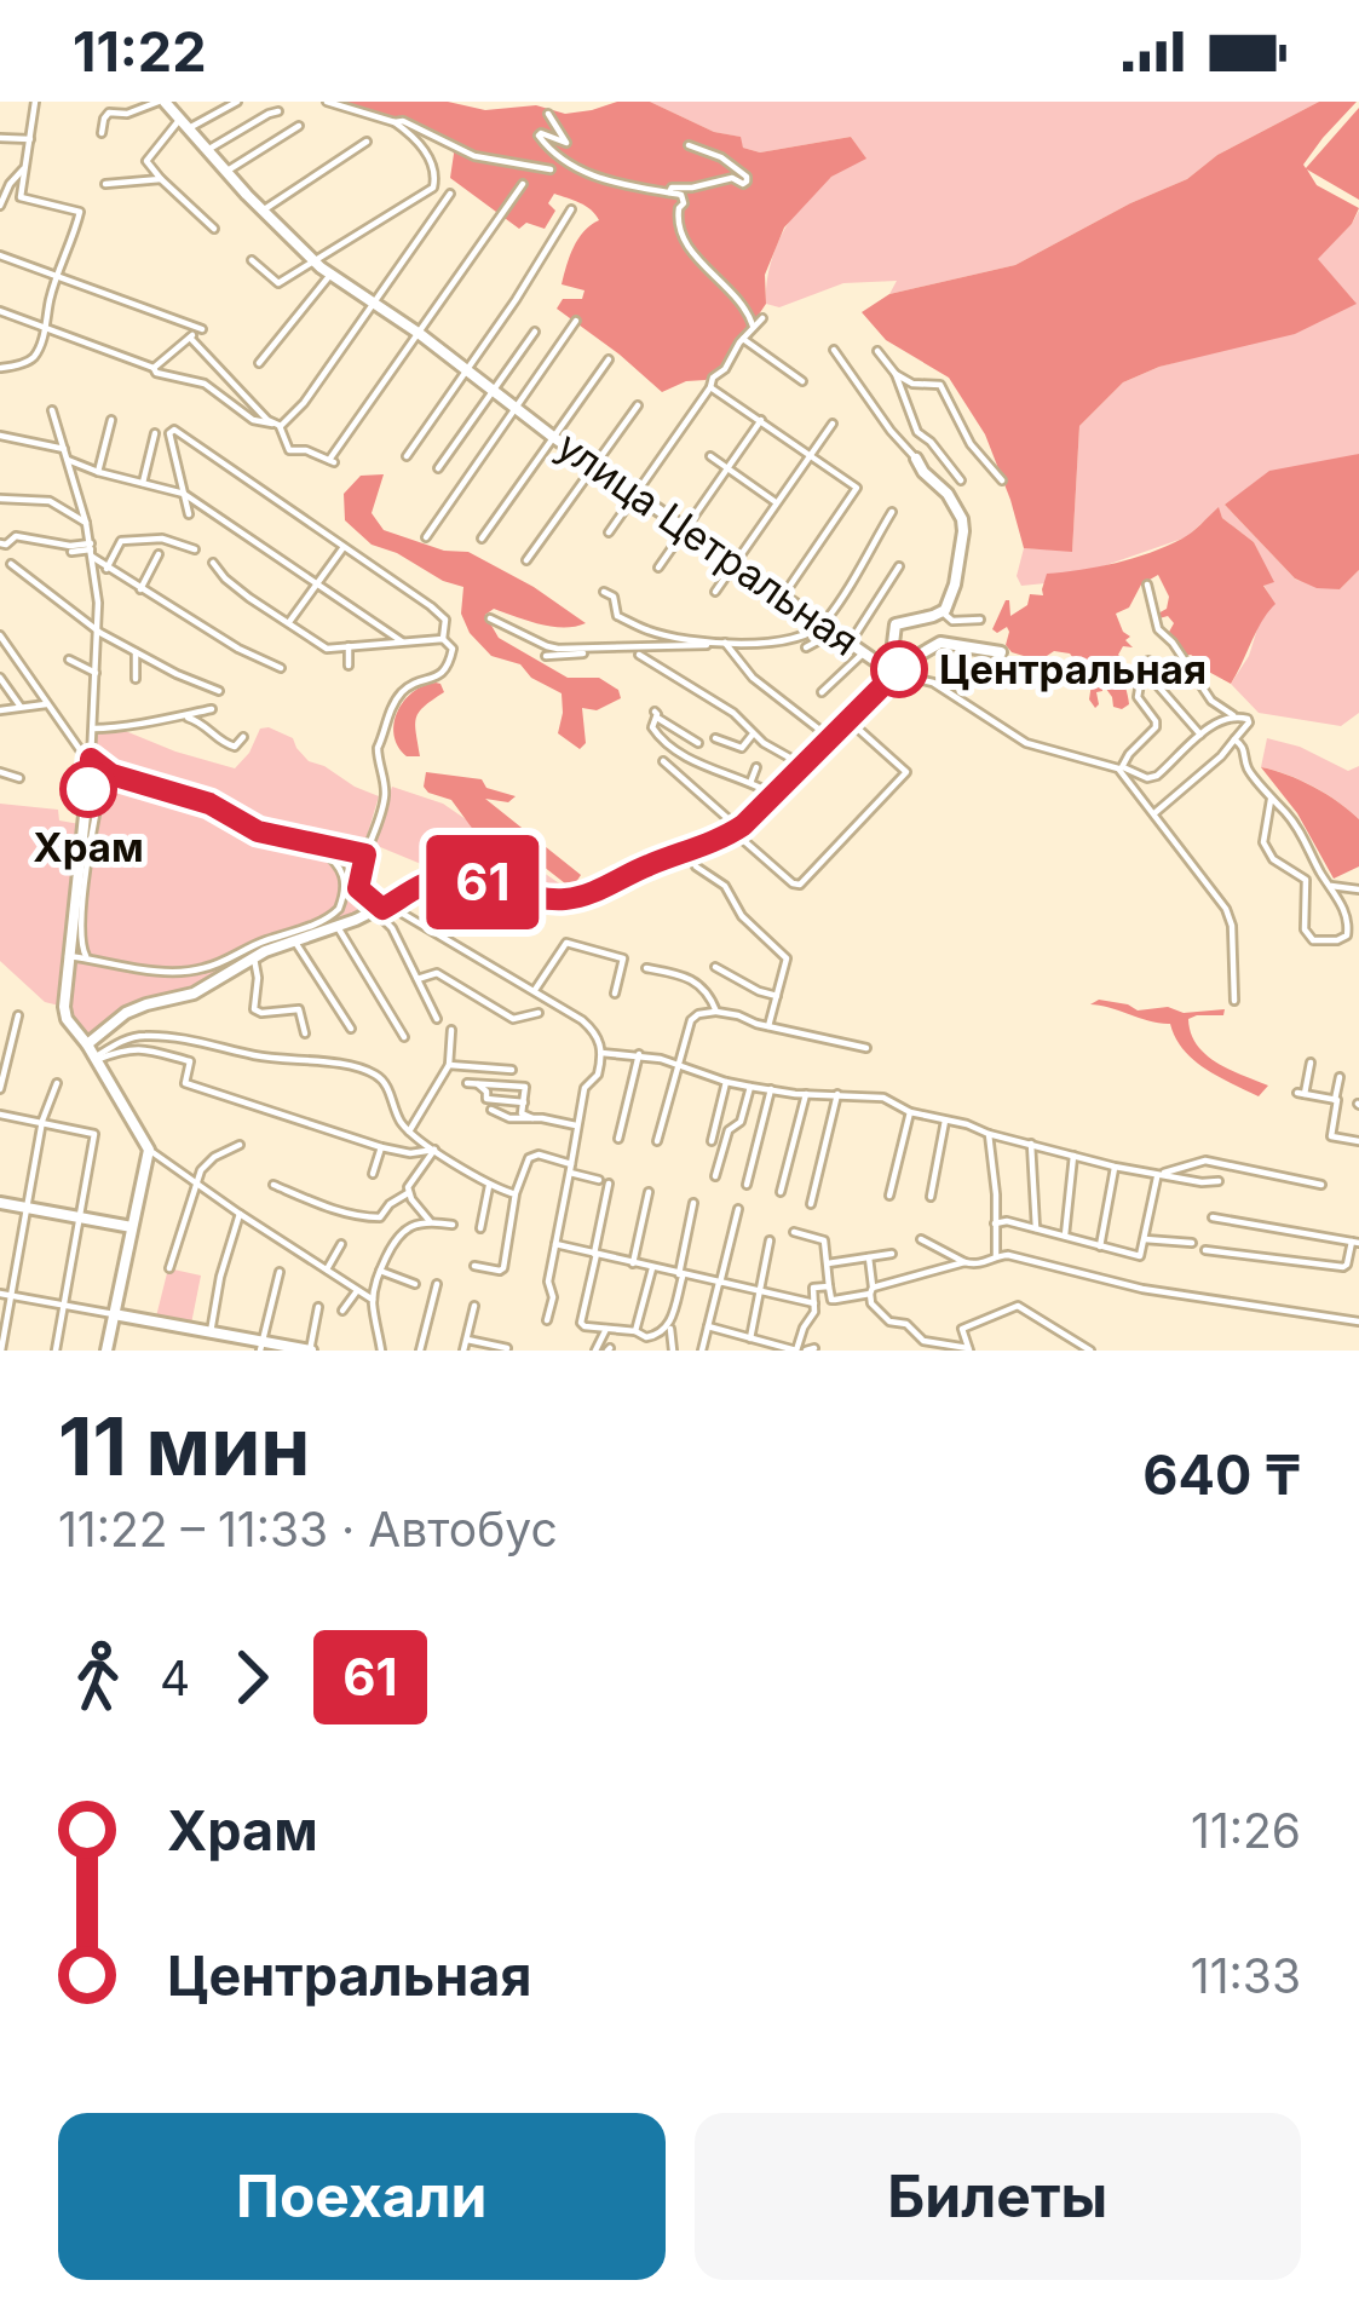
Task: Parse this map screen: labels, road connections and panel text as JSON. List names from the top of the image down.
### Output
{
  "streets": {
    "street": ["улица Цетральная"]
  },
  "places": ["Центральная", "Храм"],
  "lines": ["bus line 61"],
  "page": {
    "status": "11:22",
    "on_map": "61",
    "heading": ["11 мин", "11:22 – 11:33 · Автобус", "640 ₸"],
    "legs": ["4", "61"],
    "list": [
      {
        "name": "Храм",
        "value": "11:26"
      },
      {
        "name": "Центральная",
        "value": "11:33"
      }
    ],
    "buttons": ["Поехали", "Билеты"]
  }
}
